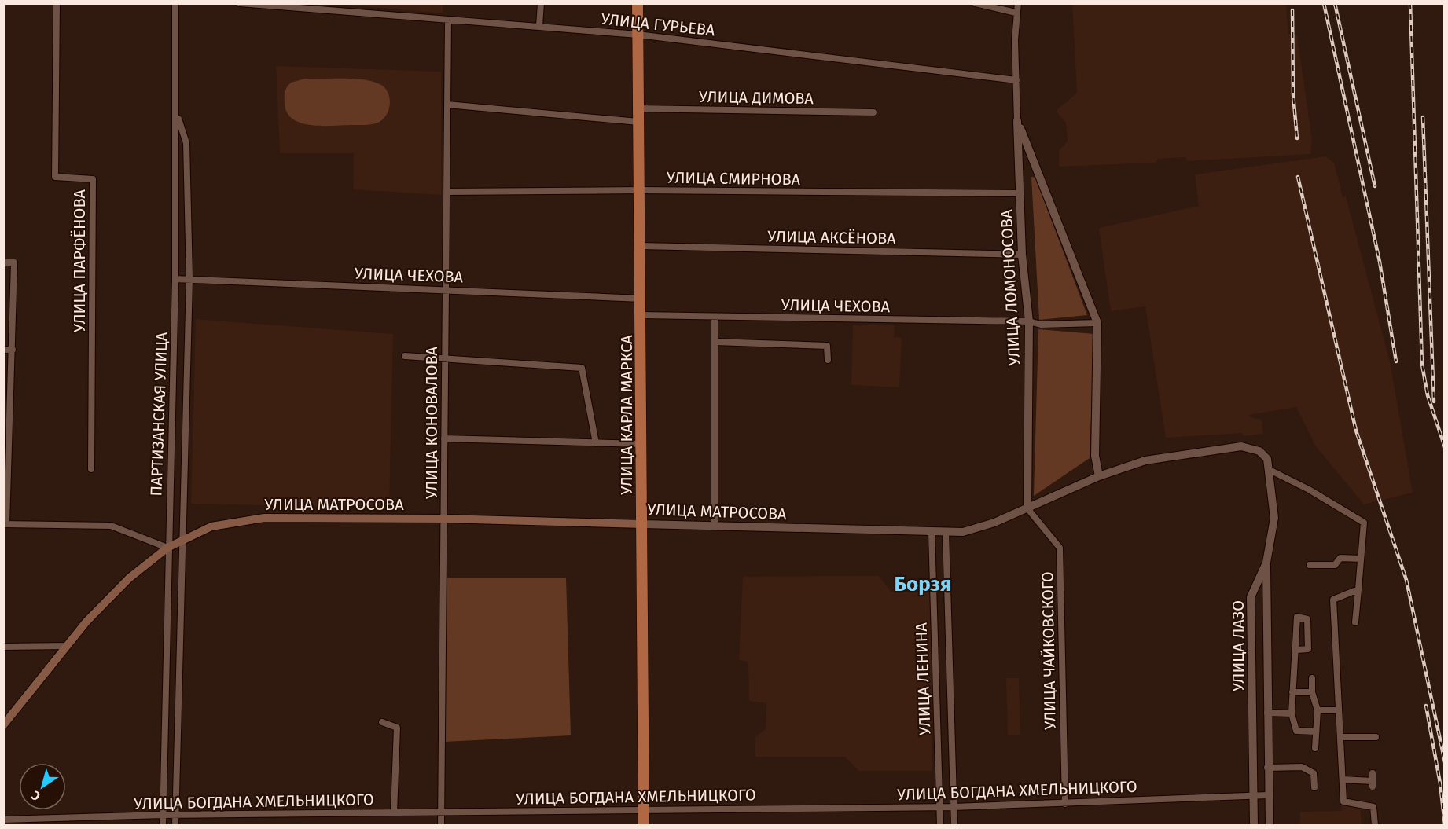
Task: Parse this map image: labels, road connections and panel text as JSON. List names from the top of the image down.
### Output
{
  "streets": {
    "highway": ["УЛИЦА КАРЛА МАРКСА"],
    "main road": ["УЛИЦА МАТРОСОВА"],
    "street": [
      "УЛИЦА ГУРЬЕВА",
      "УЛИЦА ДИМОВА",
      "УЛИЦА СМИРНОВА",
      "УЛИЦА АКСЁНОВА",
      "УЛИЦА ПАРФЁНОВА",
      "УЛИЦА ЧЕХОВА",
      "УЛИЦА ЛОМОНОСОВА",
      "ПАРТИЗАНСКАЯ УЛИЦА",
      "УЛИЦА КОНОВАЛОВА",
      "УЛИЦА ЛАЗО",
      "УЛИЦА ЧАЙКОВСКОГО",
      "УЛИЦА ЛЕНИНА",
      "УЛИЦА БОГДАНА ХМЕЛЬНИЦКОГО"
    ]
  },
  "crossings": [
    ["УЛИЦА ГУРЬЕВА", "УЛИЦА ЛОМОНОСОВА"],
    ["УЛИЦА ГУРЬЕВА", "УЛИЦА КАРЛА МАРКСА"],
    ["УЛИЦА ГУРЬЕВА", "УЛИЦА КОНОВАЛОВА"],
    ["УЛИЦА ДИМОВА", "УЛИЦА КАРЛА МАРКСА"],
    ["УЛИЦА СМИРНОВА", "УЛИЦА ЛОМОНОСОВА"],
    ["УЛИЦА СМИРНОВА", "УЛИЦА КАРЛА МАРКСА"],
    ["УЛИЦА СМИРНОВА", "УЛИЦА КОНОВАЛОВА"],
    ["УЛИЦА АКСЁНОВА", "УЛИЦА ЛОМОНОСОВА"],
    ["УЛИЦА АКСЁНОВА", "УЛИЦА КАРЛА МАРКСА"],
    ["УЛИЦА ЧЕХОВА", "УЛИЦА ЛОМОНОСОВА"],
    ["УЛИЦА ЧЕХОВА", "ПАРТИЗАНСКАЯ УЛИЦА"],
    ["УЛИЦА ЧЕХОВА", "УЛИЦА КАРЛА МАРКСА"],
    ["УЛИЦА ЧЕХОВА", "УЛИЦА КОНОВАЛОВА"],
    ["УЛИЦА ЛОМОНОСОВА", "УЛИЦА МАТРОСОВА"],
    ["УЛИЦА ЛОМОНОСОВА", "УЛИЦА ЧАЙКОВСКОГО"],
    ["ПАРТИЗАНСКАЯ УЛИЦА", "УЛИЦА МАТРОСОВА"],
    ["ПАРТИЗАНСКАЯ УЛИЦА", "УЛИЦА БОГДАНА ХМЕЛЬНИЦКОГО"],
    ["УЛИЦА КАРЛА МАРКСА", "УЛИЦА МАТРОСОВА"],
    ["УЛИЦА КАРЛА МАРКСА", "УЛИЦА БОГДАНА ХМЕЛЬНИЦКОГО"],
    ["УЛИЦА КОНОВАЛОВА", "УЛИЦА МАТРОСОВА"],
    ["УЛИЦА КОНОВАЛОВА", "УЛИЦА БОГДАНА ХМЕЛЬНИЦКОГО"],
    ["УЛИЦА МАТРОСОВА", "УЛИЦА ЛАЗО"],
    ["УЛИЦА МАТРОСОВА", "УЛИЦА ЧАЙКОВСКОГО"],
    ["УЛИЦА МАТРОСОВА", "УЛИЦА ЛЕНИНА"],
    ["УЛИЦА ЛАЗО", "УЛИЦА БОГДАНА ХМЕЛЬНИЦКОГО"],
    ["УЛИЦА ЧАЙКОВСКОГО", "УЛИЦА БОГДАНА ХМЕЛЬНИЦКОГО"],
    ["УЛИЦА ЛЕНИНА", "УЛИЦА БОГДАНА ХМЕЛЬНИЦКОГО"]
  ],
  "districts": ["Борзя"],
  "north": "bottom left"
}
